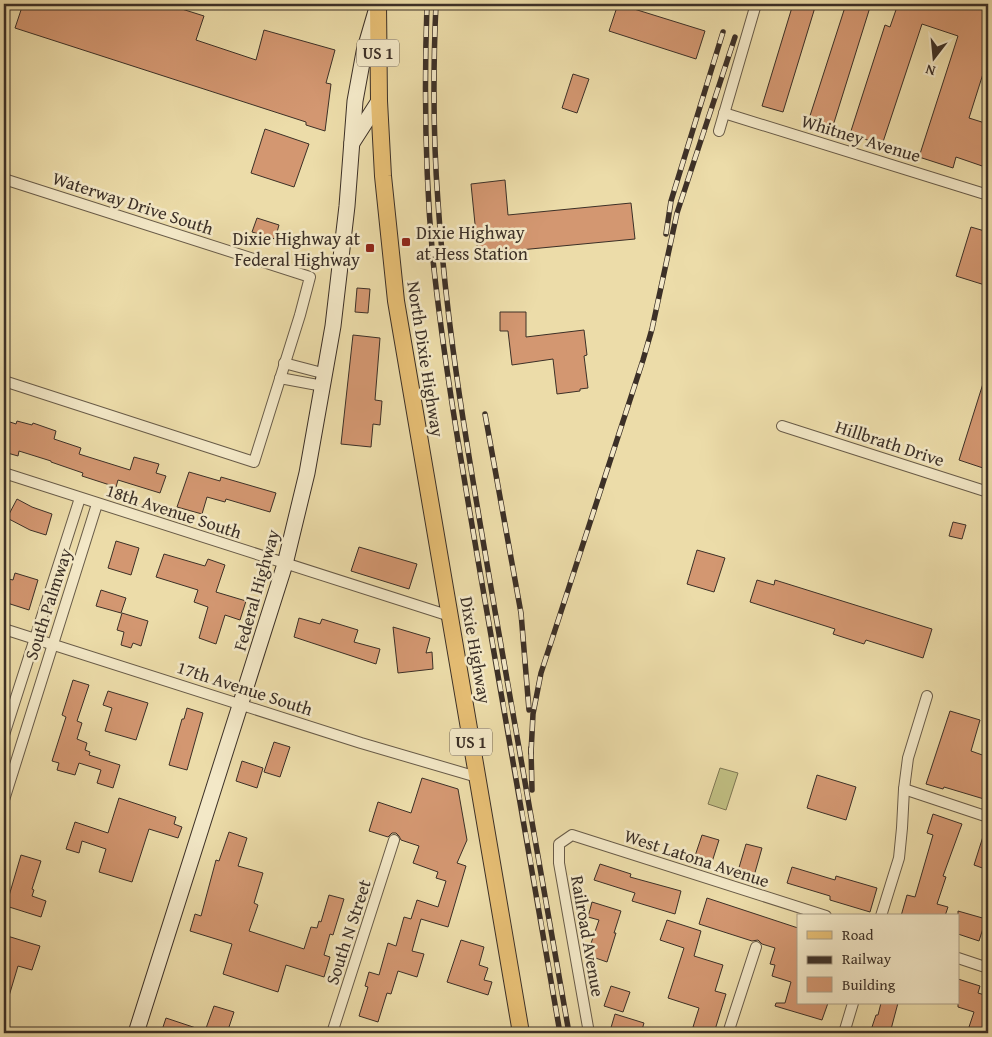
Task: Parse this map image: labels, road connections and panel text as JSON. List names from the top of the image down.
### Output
{
  "streets": {
    "main road": [
      "US 1",
      "North Dixie Highway",
      "Federal Highway",
      "Dixie Highway"
    ],
    "street": [
      "Whitney Avenue",
      "Waterway Drive South",
      "Hillbrath Drive",
      "18th Avenue South",
      "South Palmway",
      "17th Avenue South",
      "West Latona Avenue",
      "South N Street",
      "Railroad Avenue"
    ]
  },
  "crossings": [
    ["North Dixie Highway", "Federal Highway"],
    ["North Dixie Highway", "Dixie Highway"],
    ["18th Avenue South", "Federal Highway"],
    ["18th Avenue South", "South Palmway"],
    ["18th Avenue South", "Dixie Highway"],
    ["Federal Highway", "17th Avenue South"],
    ["South Palmway", "17th Avenue South"],
    ["Dixie Highway", "17th Avenue South"],
    ["West Latona Avenue", "Railroad Avenue"]
  ],
  "places": {
    "transit": ["Dixie Highway at Hess Station", "Dixie Highway at Federal Highway"]
  },
  "legend": ["Road", "Railway", "Building"],
  "north": "bottom"
}
